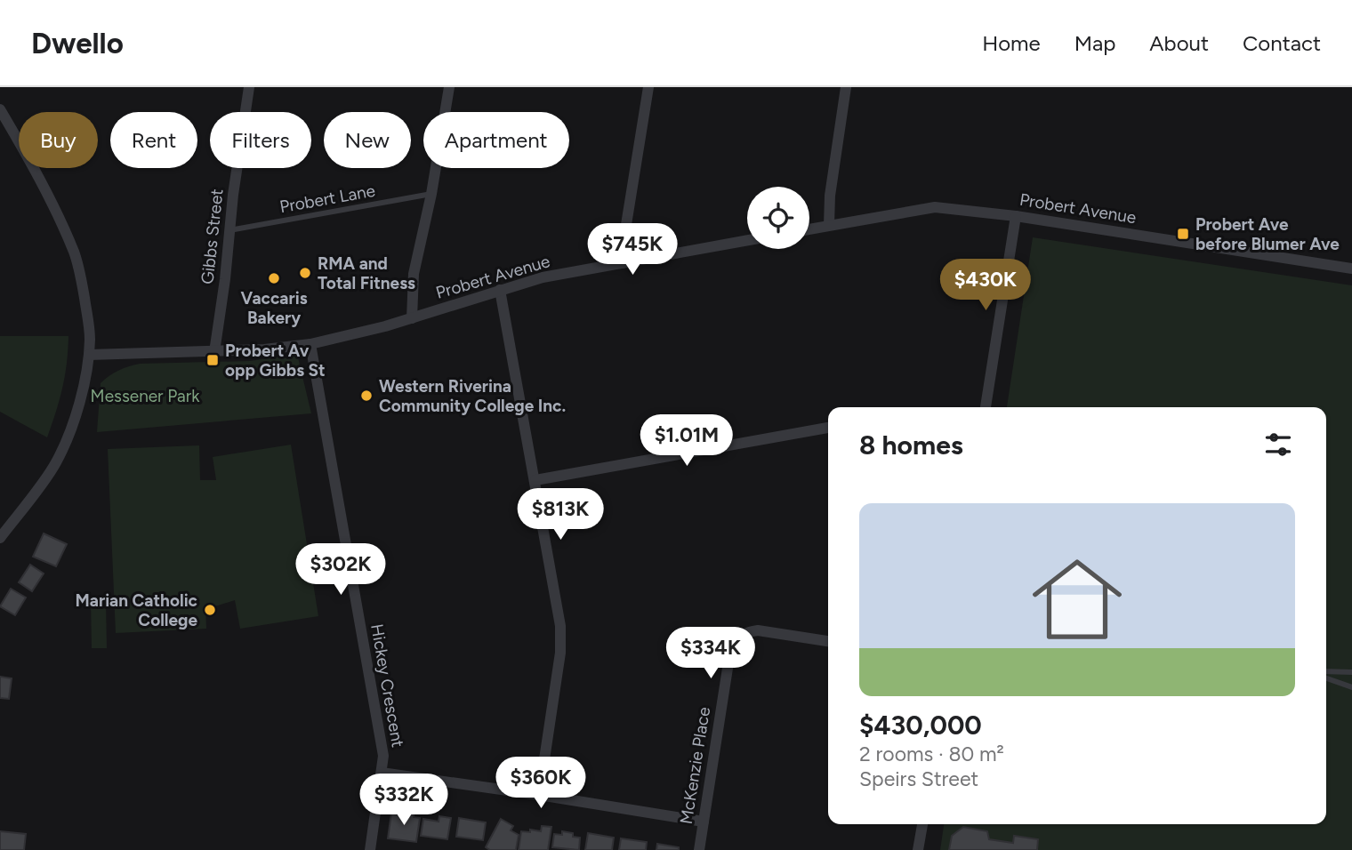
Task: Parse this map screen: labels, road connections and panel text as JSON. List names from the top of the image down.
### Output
{
  "streets": {
    "street": [
      "Probert Avenue",
      "Gibbs Street",
      "Hickey Crescent",
      "McKenzie Place"
    ],
    "lane": ["Probert Lane"]
  },
  "crossings": [
    ["Probert Lane", "Gibbs Street"],
    ["Probert Avenue", "Gibbs Street"],
    ["Probert Avenue", "Hickey Crescent"]
  ],
  "parks": ["Messener Park"],
  "places": {
    "transit": ["Probert Ave before Blumer Ave", "Probert Av opp Gibbs St"],
    "other": [
      "RMA and Total Fitness",
      "Vaccaris Bakery",
      "Western Riverina Community College Inc.",
      "Marian Catholic College"
    ]
  },
  "page": {
    "header": "Dwello",
    "nav": [
      "Home",
      "Map",
      "About",
      "Contact"
    ],
    "chip": [
      "Buy",
      "Rent",
      "Filters",
      "New",
      "Apartment"
    ],
    "price": [
      "$745K",
      "$430K",
      "$1.01M",
      "$813K",
      "$302K",
      "$334K",
      "$360K",
      "$332K"
    ],
    "heading": "8 homes",
    "list": [
      {
        "name": "$430,000",
        "note": "2 rooms · 80 m² · Speirs Street"
      }
    ]
  }
}
